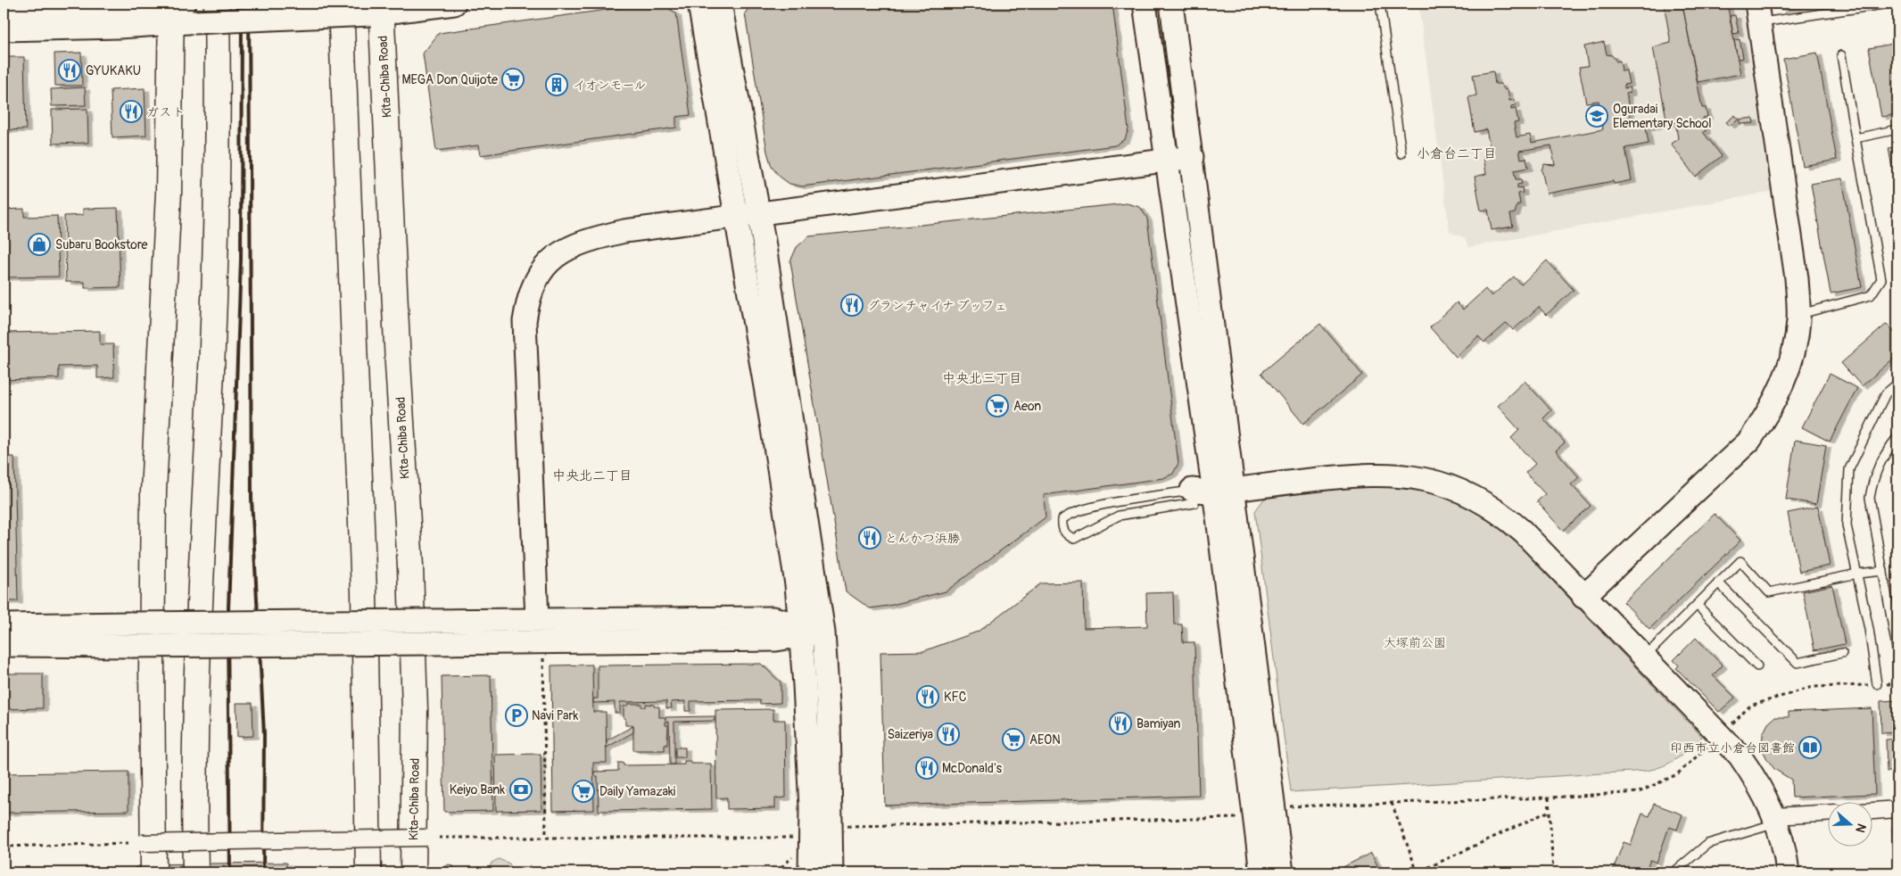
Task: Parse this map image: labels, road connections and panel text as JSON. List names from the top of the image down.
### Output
{
  "streets": {
    "highway": ["Kita-Chiba Road"]
  },
  "districts": ["小倉台二丁目", "中央北三丁目", "中央北二丁目"],
  "parks": ["大塚前公園"],
  "places": {
    "restaurant": [
      "GYUKAKU",
      "ガスト",
      "グランチャイナ ブッフェ",
      "とんかつ浜勝",
      "KFC",
      "Bamiyan",
      "Saizeriya",
      "McDonald's"
    ],
    "supermarket": [
      "MEGA Don Quijote",
      "Aeon",
      "AEON",
      "Daily Yamazaki"
    ],
    "building": ["イオンモール"],
    "school or university": ["Oguradai Elementary School"],
    "shop": ["Subaru Bookstore"],
    "parking": ["Navi Park"],
    "library": ["印西市立小倉台図書館"],
    "bank": ["Keiyo Bank"]
  },
  "north": "right"
}
